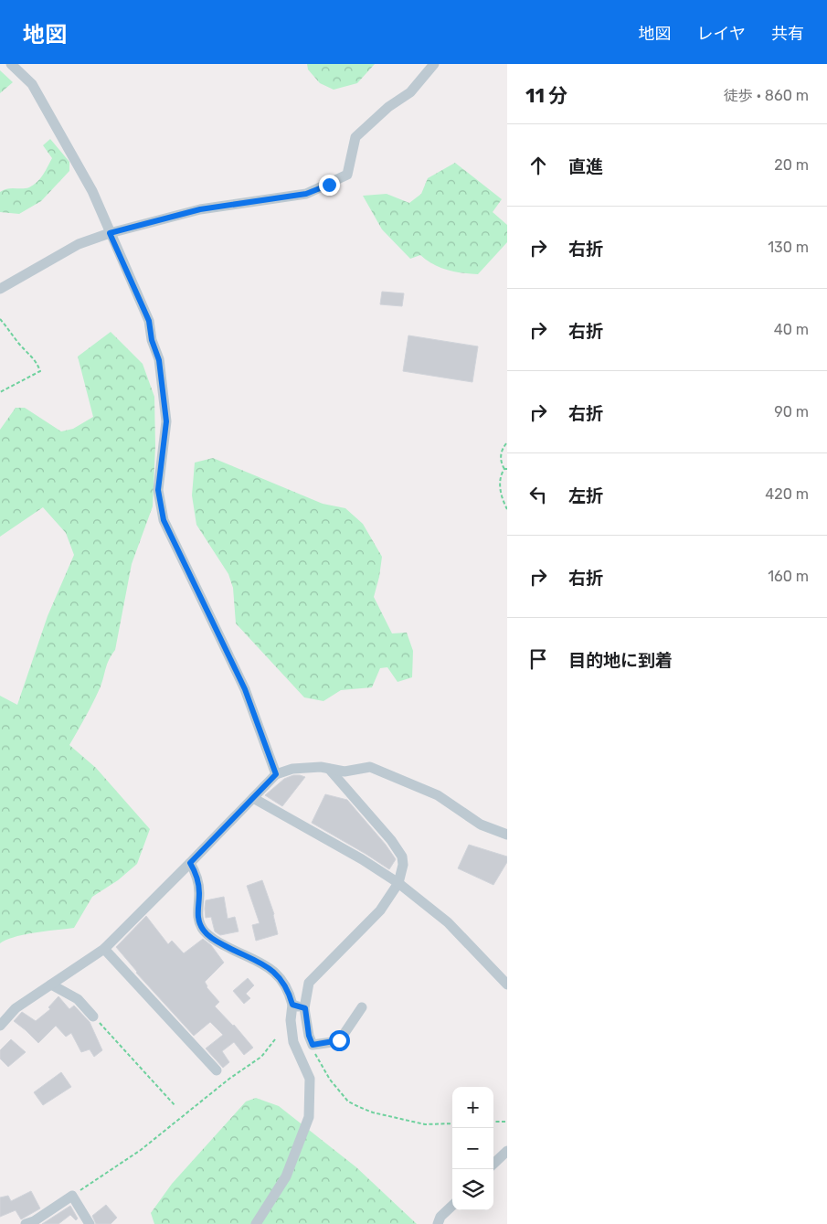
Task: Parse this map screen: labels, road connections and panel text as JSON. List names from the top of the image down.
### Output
{
  "page": {
    "header": "地図",
    "nav": ["地図", "レイヤ", "共有"],
    "heading": ["11 分", "徒歩 · 860 m"],
    "list": [
      ["直進", "20 m"],
      ["右折", "130 m"],
      ["右折", "40 m"],
      ["右折", "90 m"],
      ["左折", "420 m"],
      ["右折", "160 m"],
      "目的地に到着"
    ],
    "map_buttons": ["+", "−"]
  }
}
